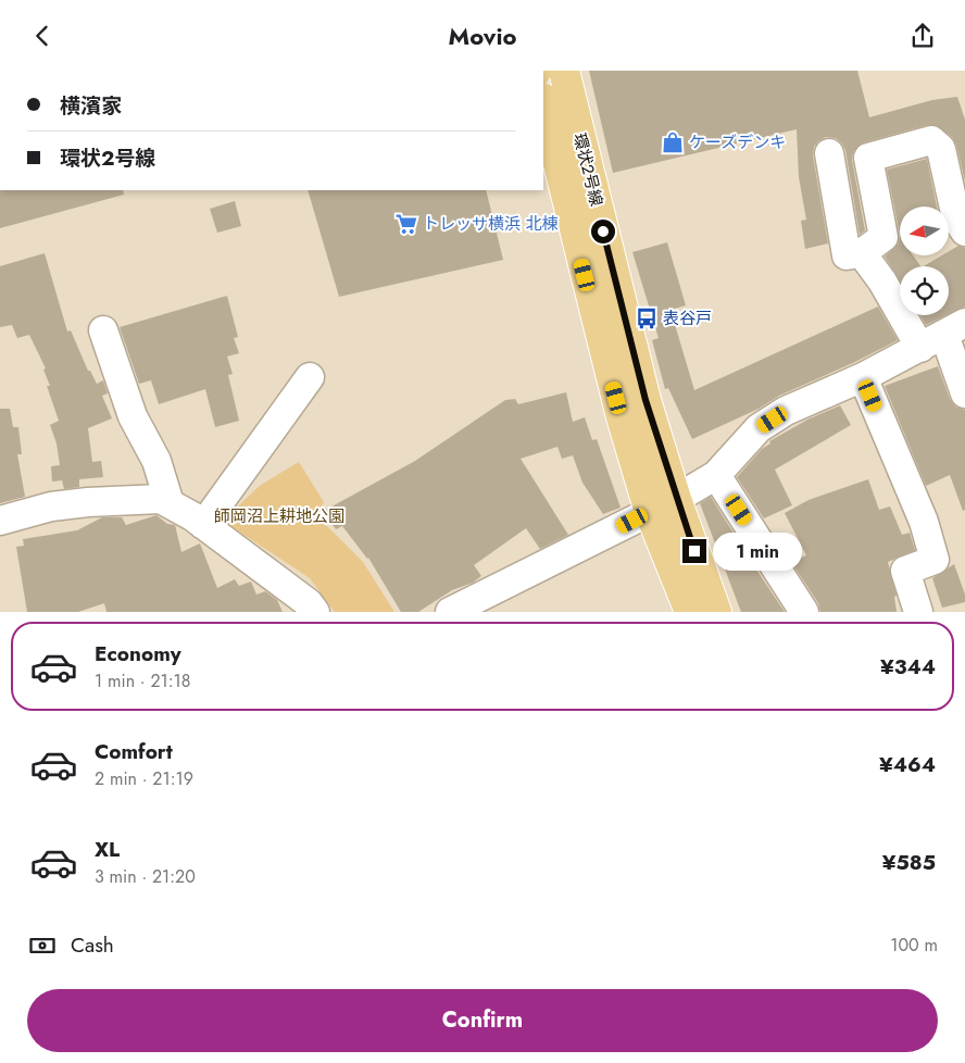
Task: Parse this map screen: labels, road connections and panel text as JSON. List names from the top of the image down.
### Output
{
  "streets": {
    "main road": ["環状2号線"]
  },
  "parks": ["師岡沼上耕地公園"],
  "places": {
    "shop": ["ケーズデンキ"],
    "supermarket": ["トレッサ横浜 北棟"],
    "bus stop": ["表谷戸"]
  },
  "north": "left",
  "page": {
    "header": "Movio",
    "banner": ["横濱家", "環状2号線"],
    "bubble": "1 min",
    "list": [
      {
        "name": "Economy",
        "note": "1 min · 21:18",
        "value": "¥344"
      },
      {
        "name": "Comfort",
        "note": "2 min · 21:19",
        "value": "¥464"
      },
      {
        "name": "XL",
        "note": "3 min · 21:20",
        "value": "¥585"
      }
    ],
    "pay": ["Cash", "100 m"],
    "buttons": "Confirm"
  }
}
